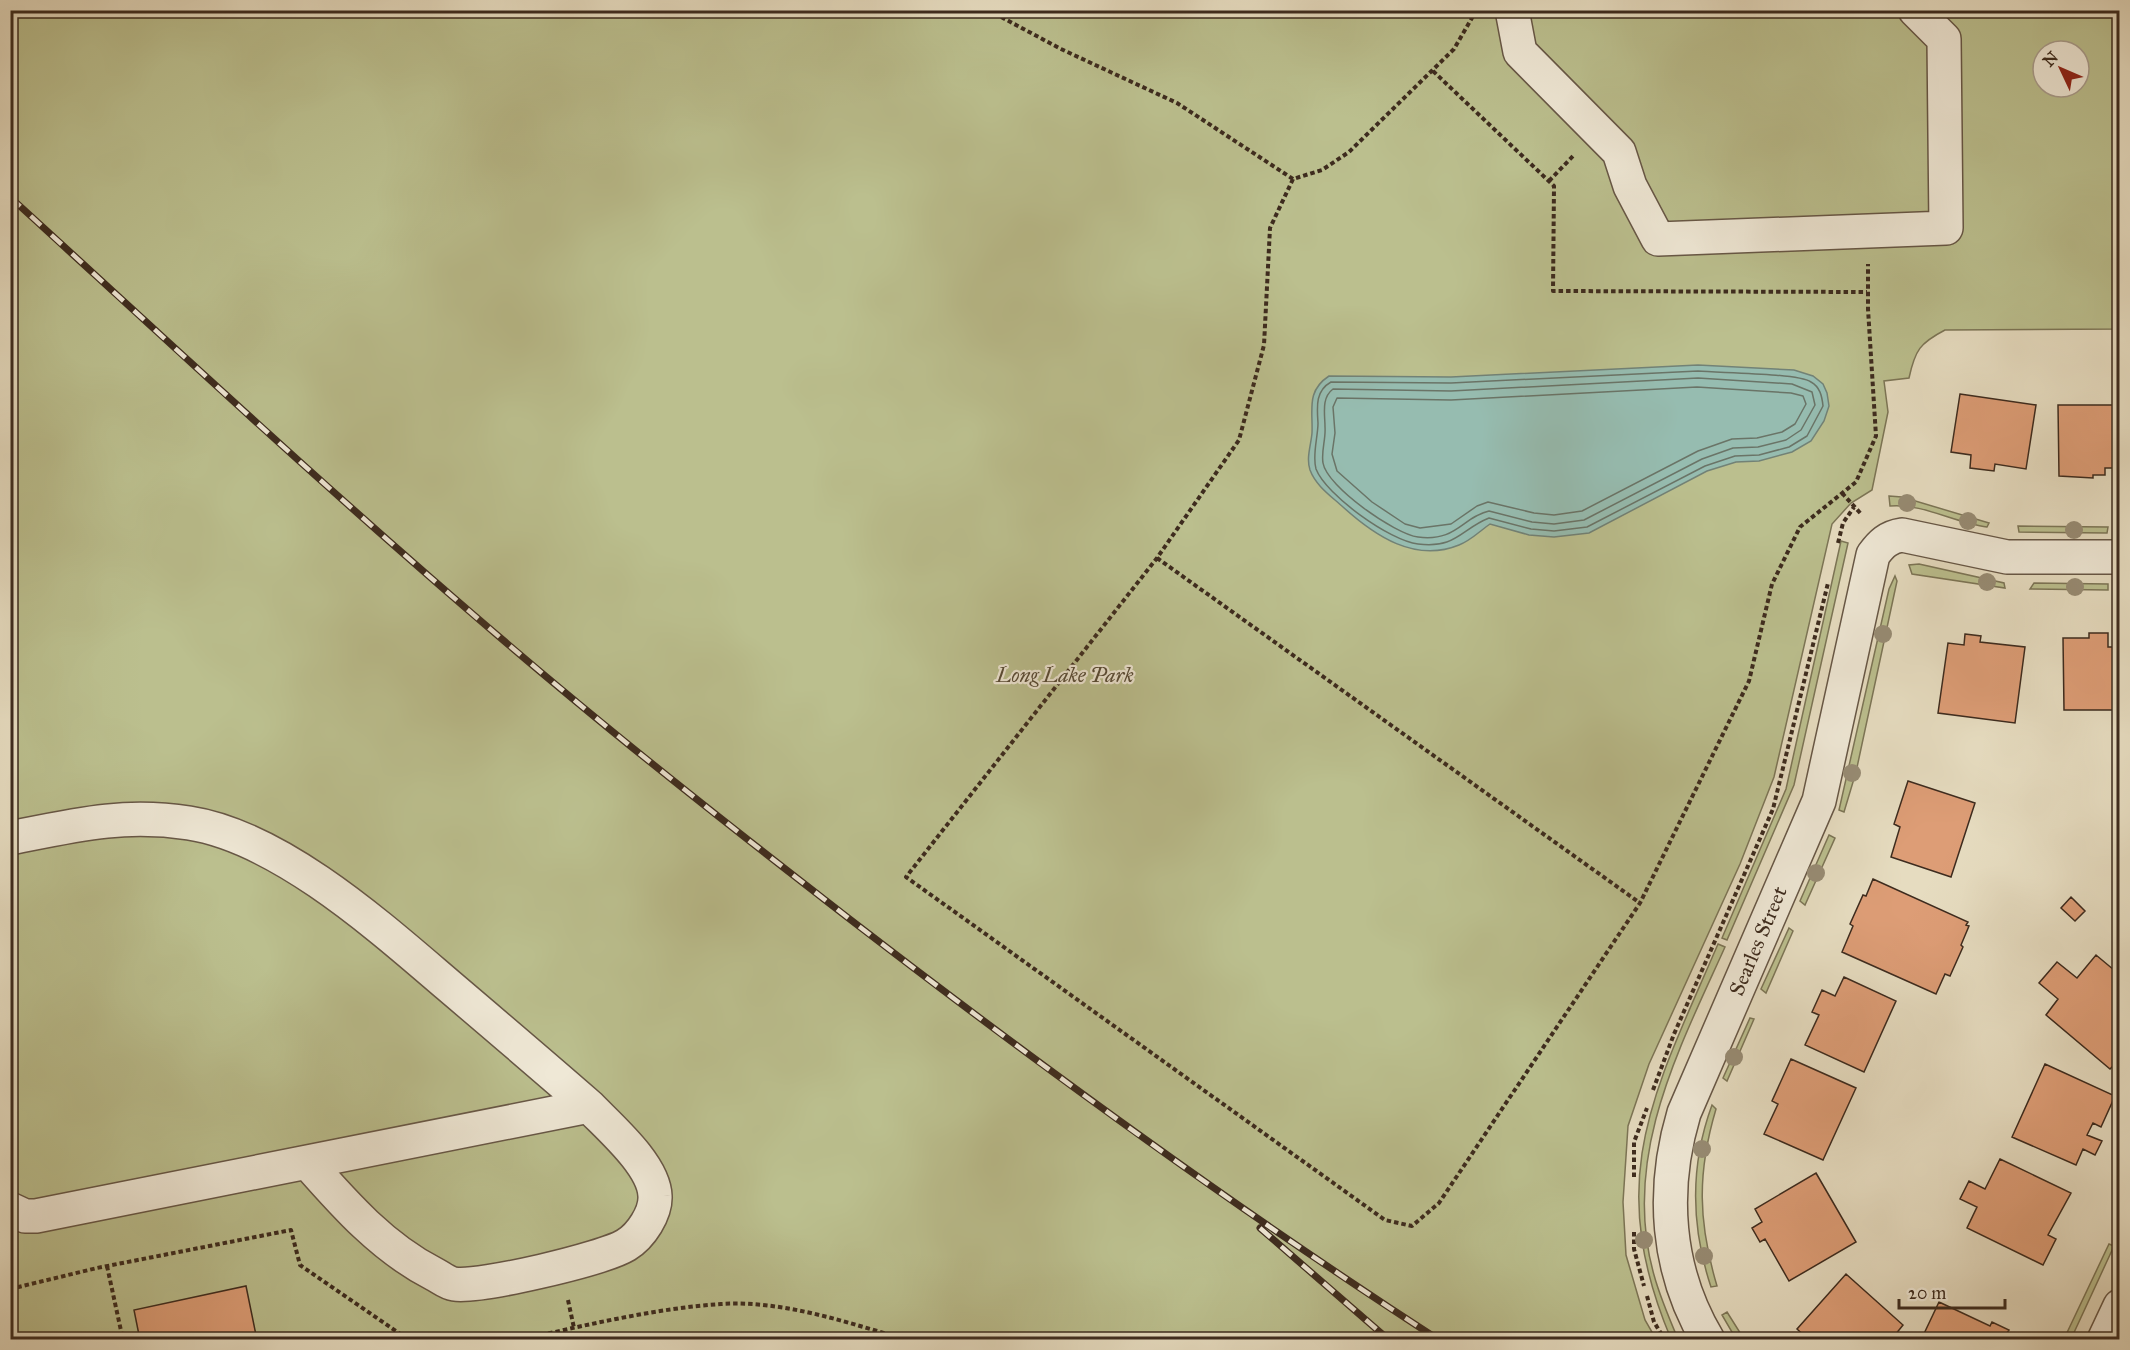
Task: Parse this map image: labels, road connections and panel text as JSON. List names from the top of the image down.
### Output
{
  "streets": {
    "street": ["Searles Street"]
  },
  "parks": ["Long Lake Park"],
  "scale_bar": "20 m",
  "north": "top left"
}
